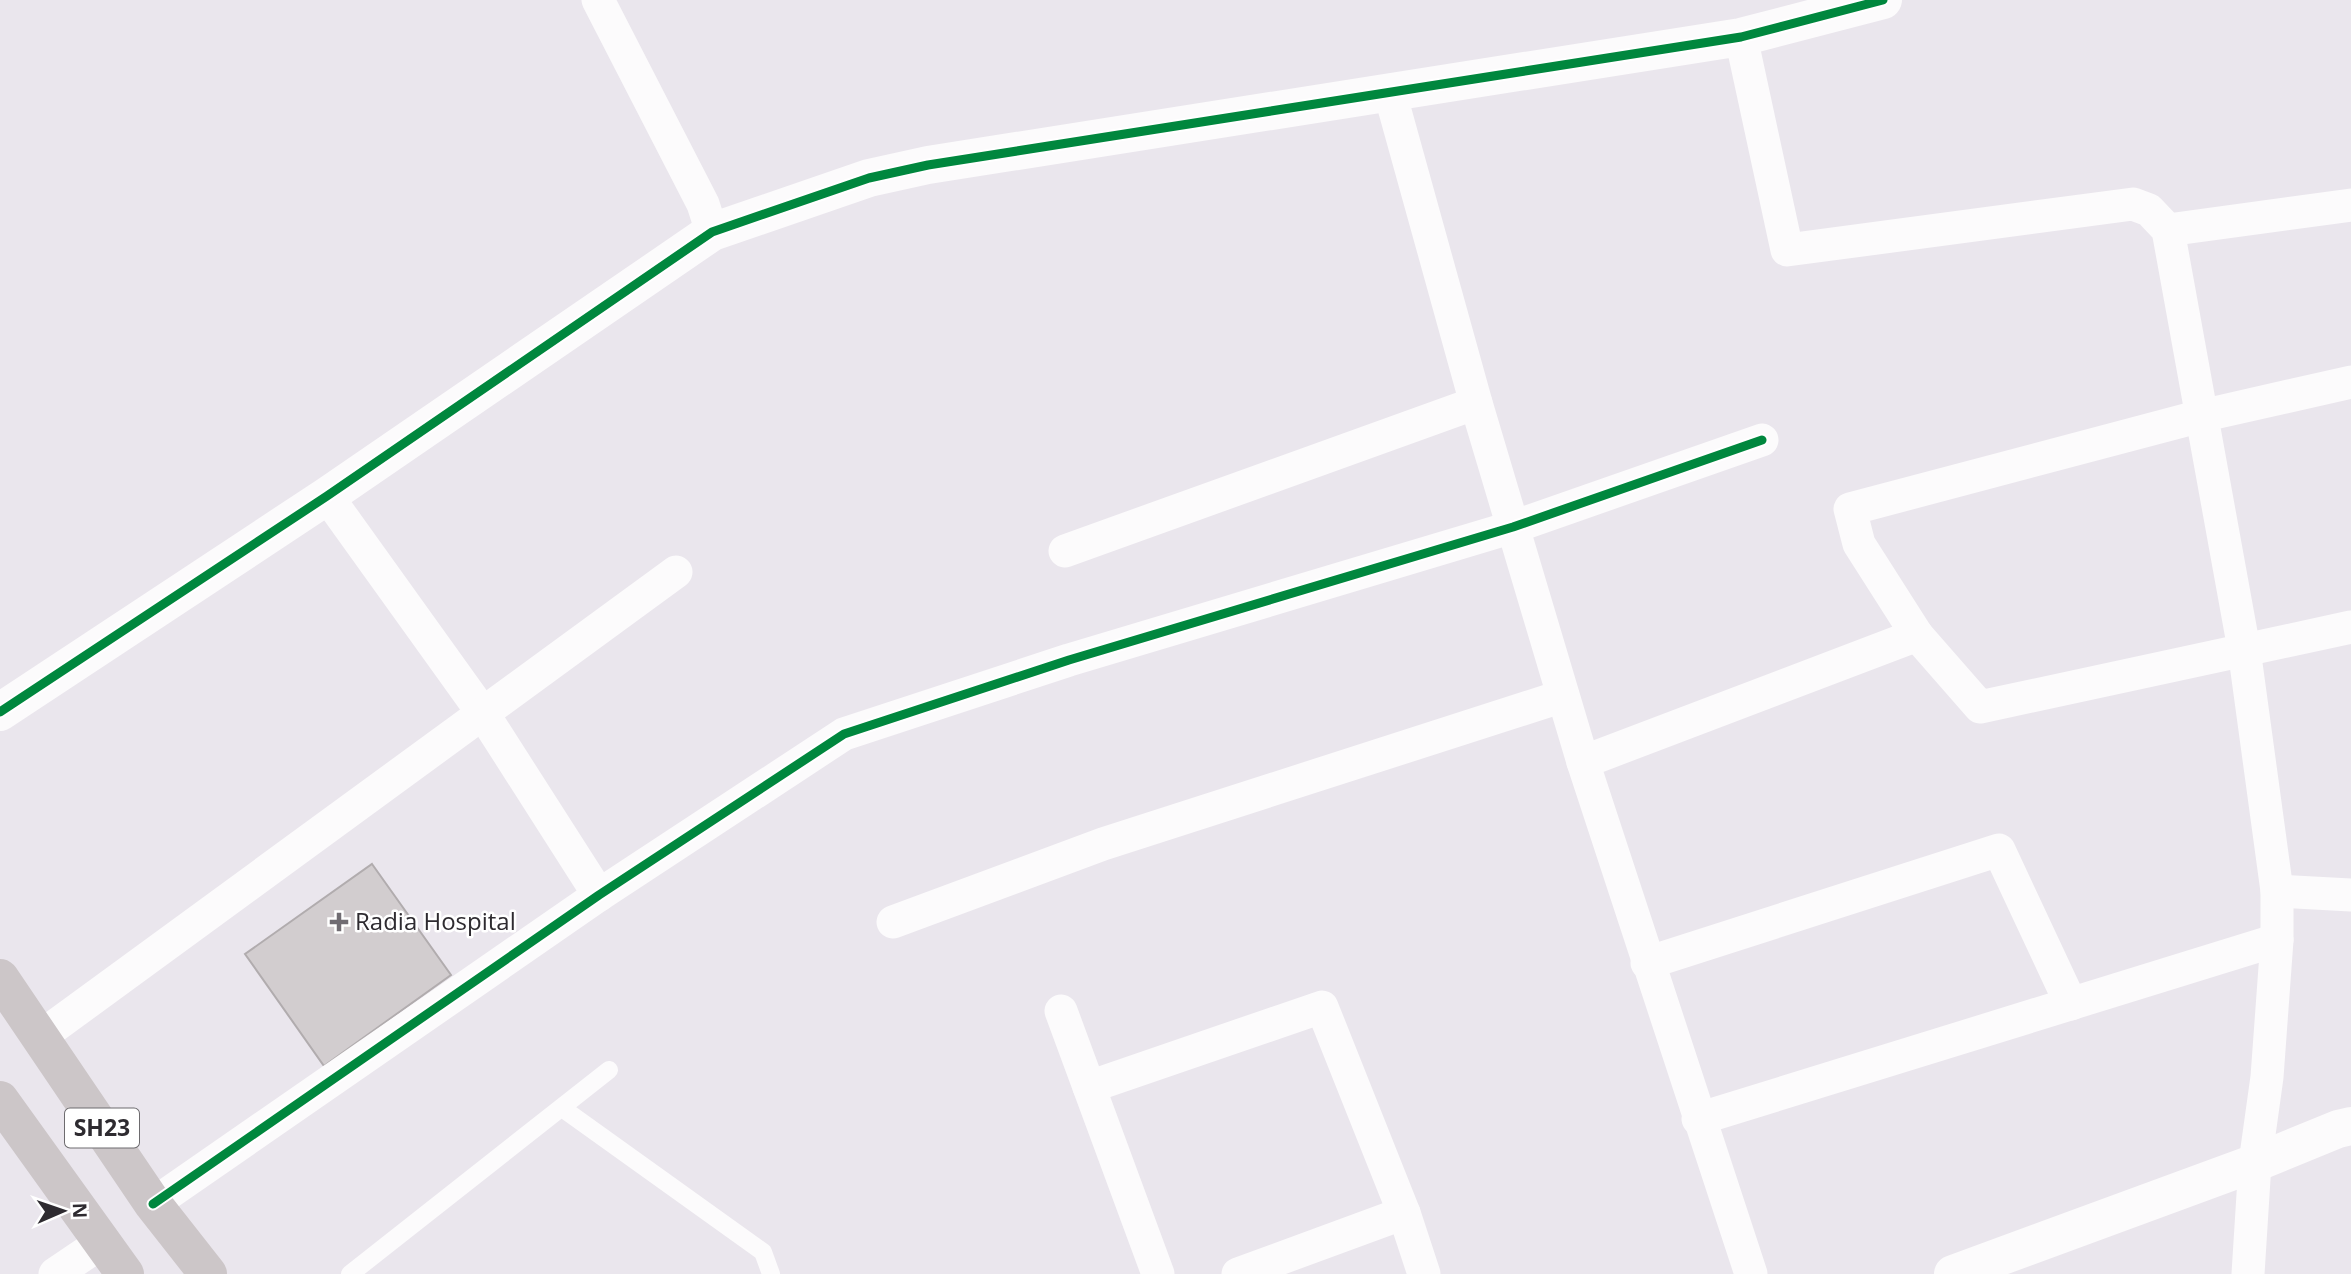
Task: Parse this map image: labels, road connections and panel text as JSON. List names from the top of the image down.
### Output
{
  "streets": {
    "main road": ["SH23"]
  },
  "places": {
    "health": ["Radia Hospital"]
  },
  "north": "right"
}
